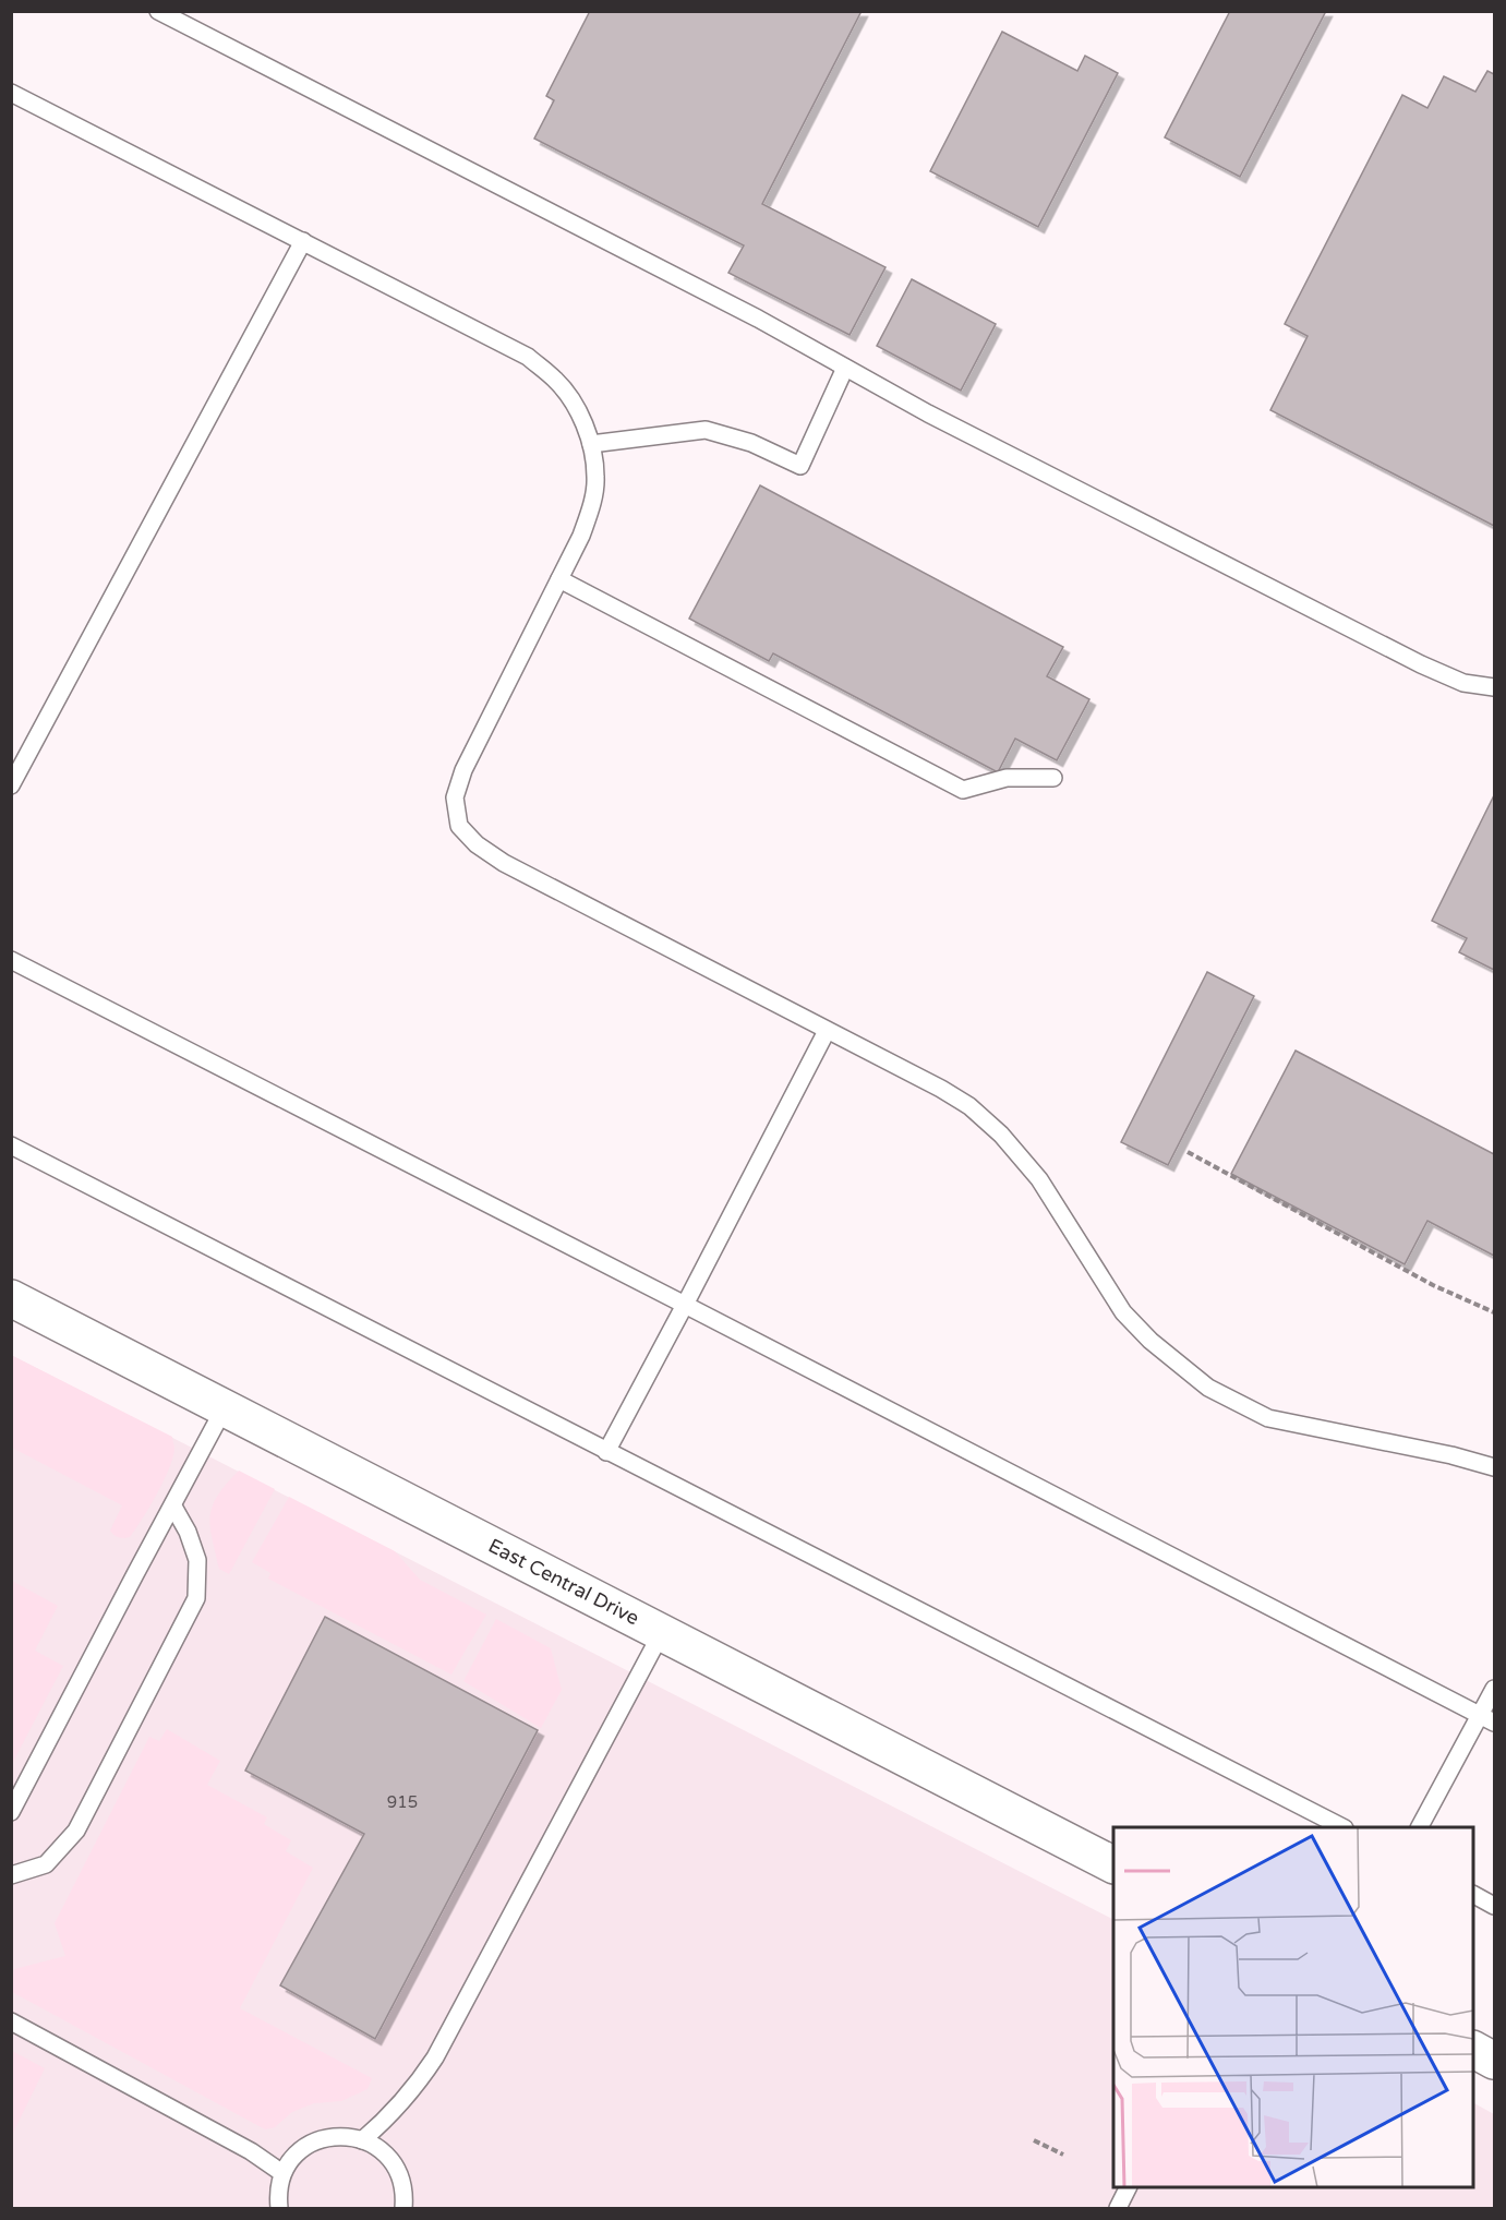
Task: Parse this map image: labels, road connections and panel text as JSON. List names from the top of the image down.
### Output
{
  "streets": {
    "street": ["East Central Drive"]
  },
  "house_numbers": ["915"]
}
